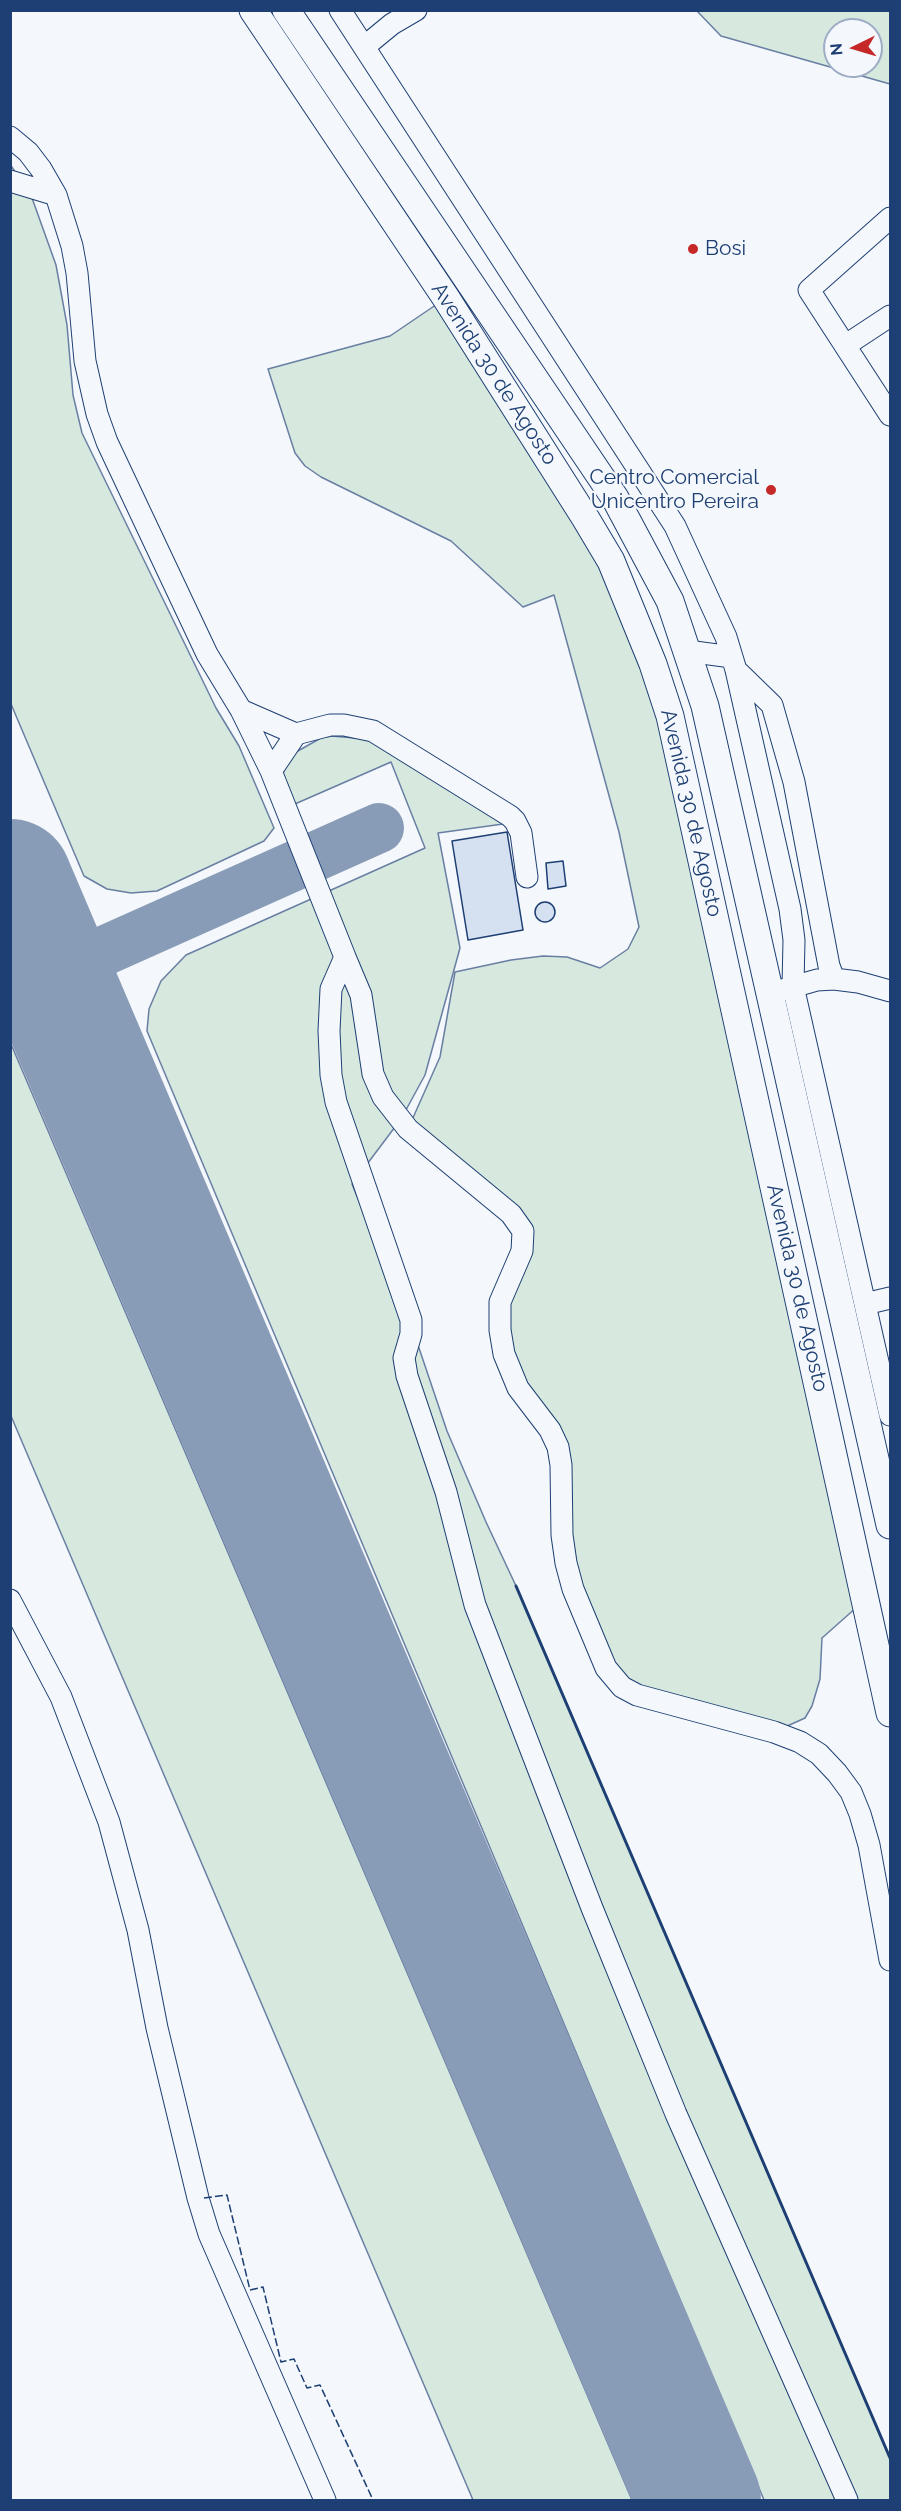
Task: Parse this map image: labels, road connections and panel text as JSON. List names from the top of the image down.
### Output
{
  "streets": {
    "main road": ["Avenida 30 de Agosto"]
  },
  "places": ["Bosi", "Centro Comercial Unicentro Pereira"],
  "north": "left"
}
